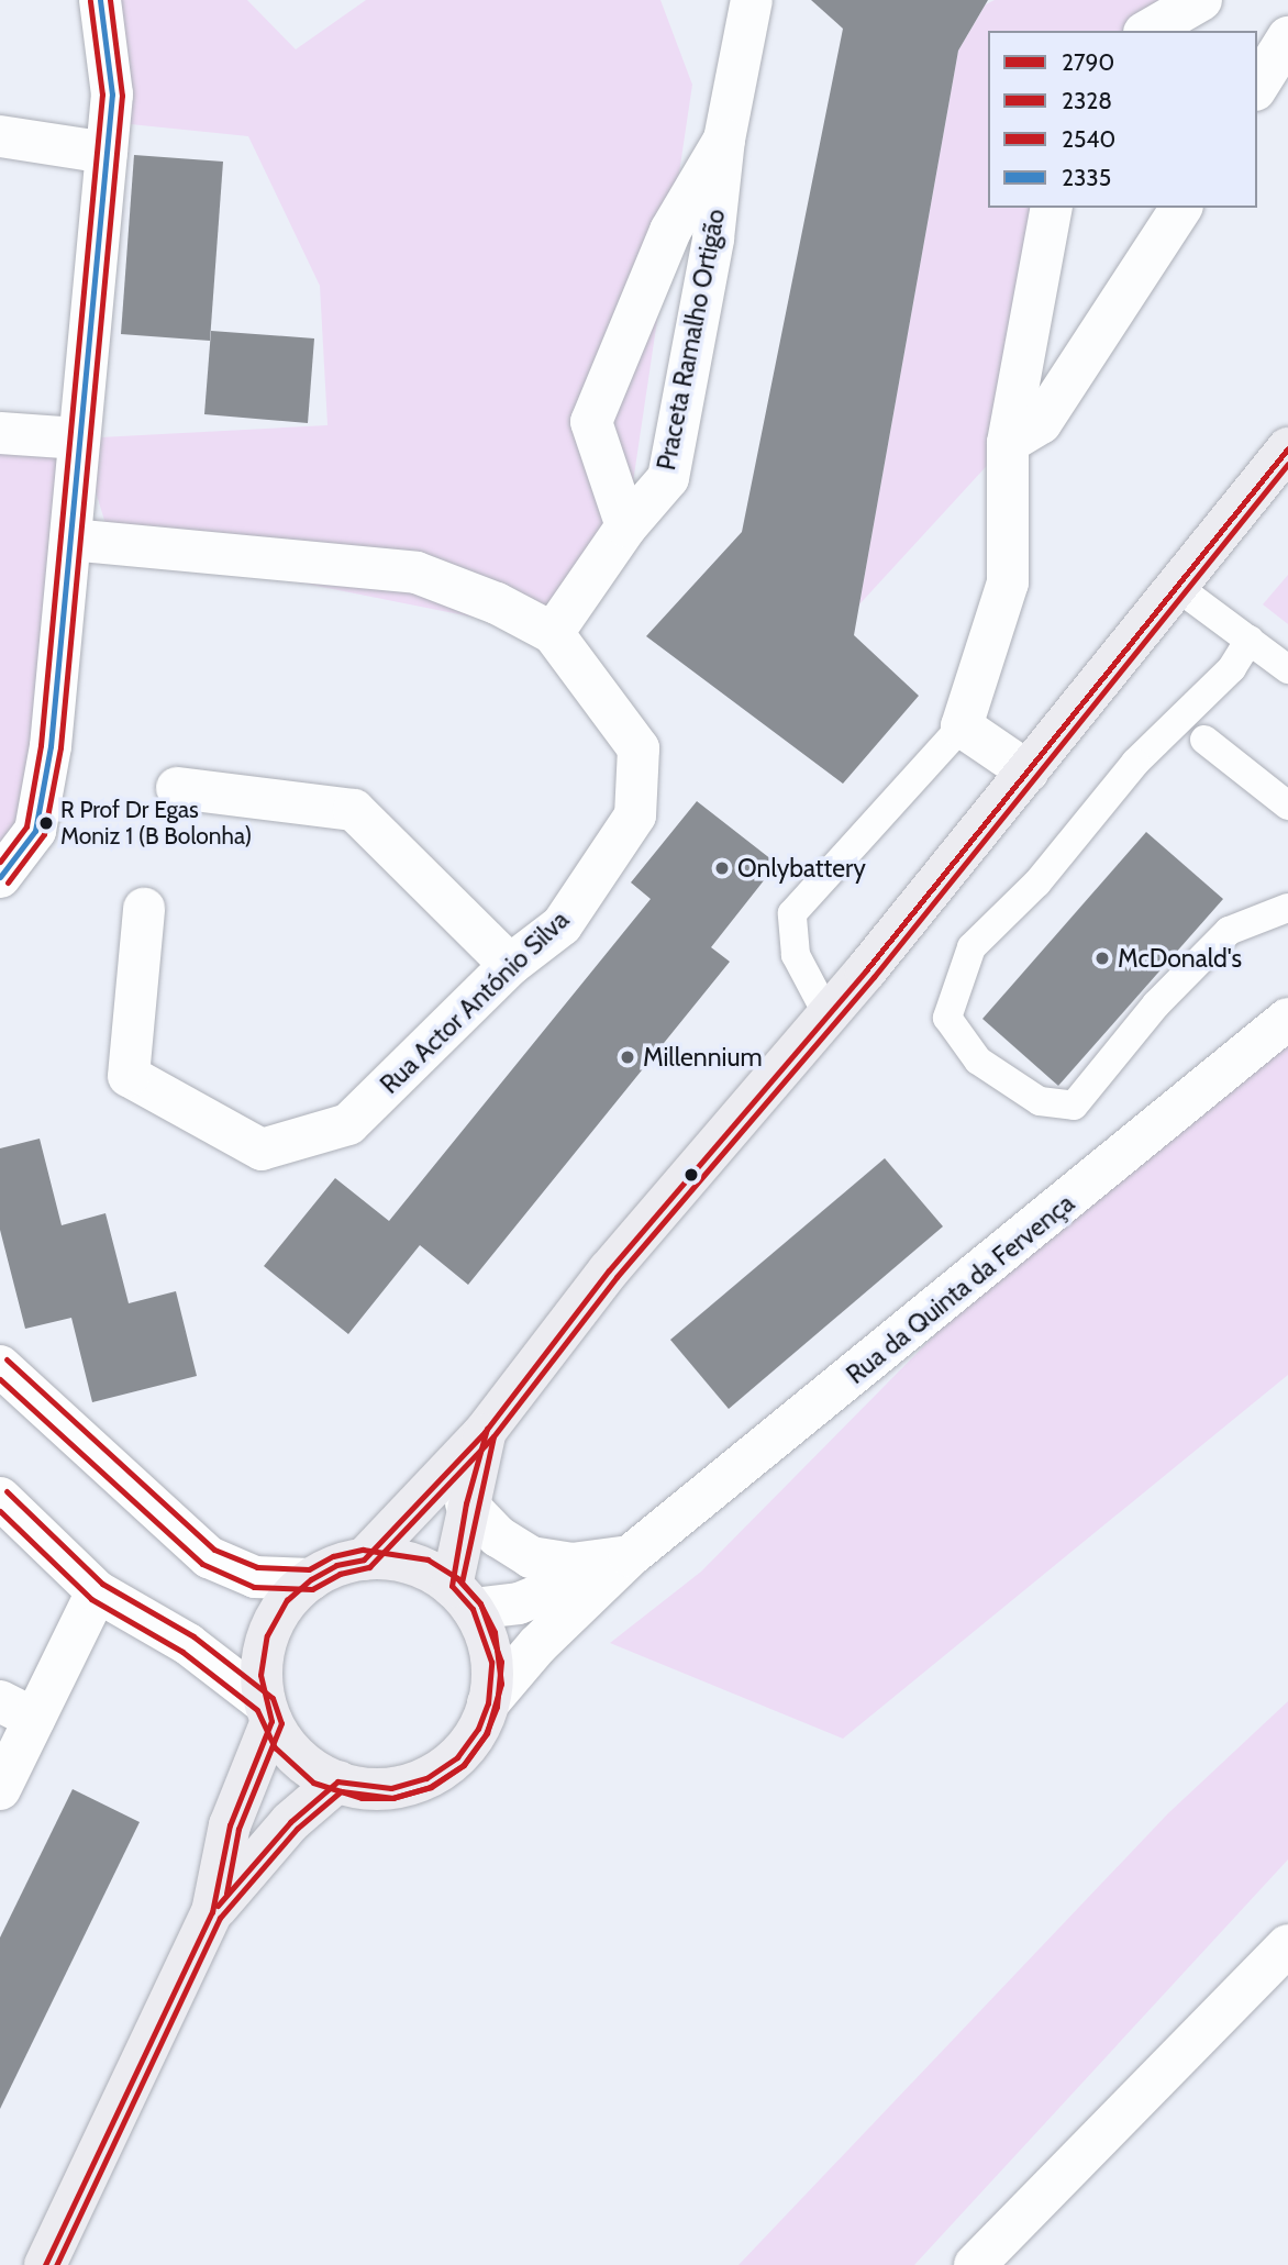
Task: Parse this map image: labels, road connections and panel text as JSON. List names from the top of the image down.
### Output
{
  "streets": {
    "street": ["Praceta Ramalho Ortigão", "Rua Actor António Silva", "Rua da Quinta da Fervença"]
  },
  "crossings": [
    ["Praceta Ramalho Ortigão", "Rua Actor António Silva"]
  ],
  "places": [
    "R Prof Dr Egas Moniz 1 (B Bolonha)",
    "Onlybattery",
    "McDonald's",
    "Millennium"
  ],
  "lines": [
    "transit line 2328",
    "transit line 2335",
    "transit line 2540",
    "transit line 2790"
  ],
  "legend": [
    "2790",
    "2328",
    "2540",
    "2335"
  ]
}
